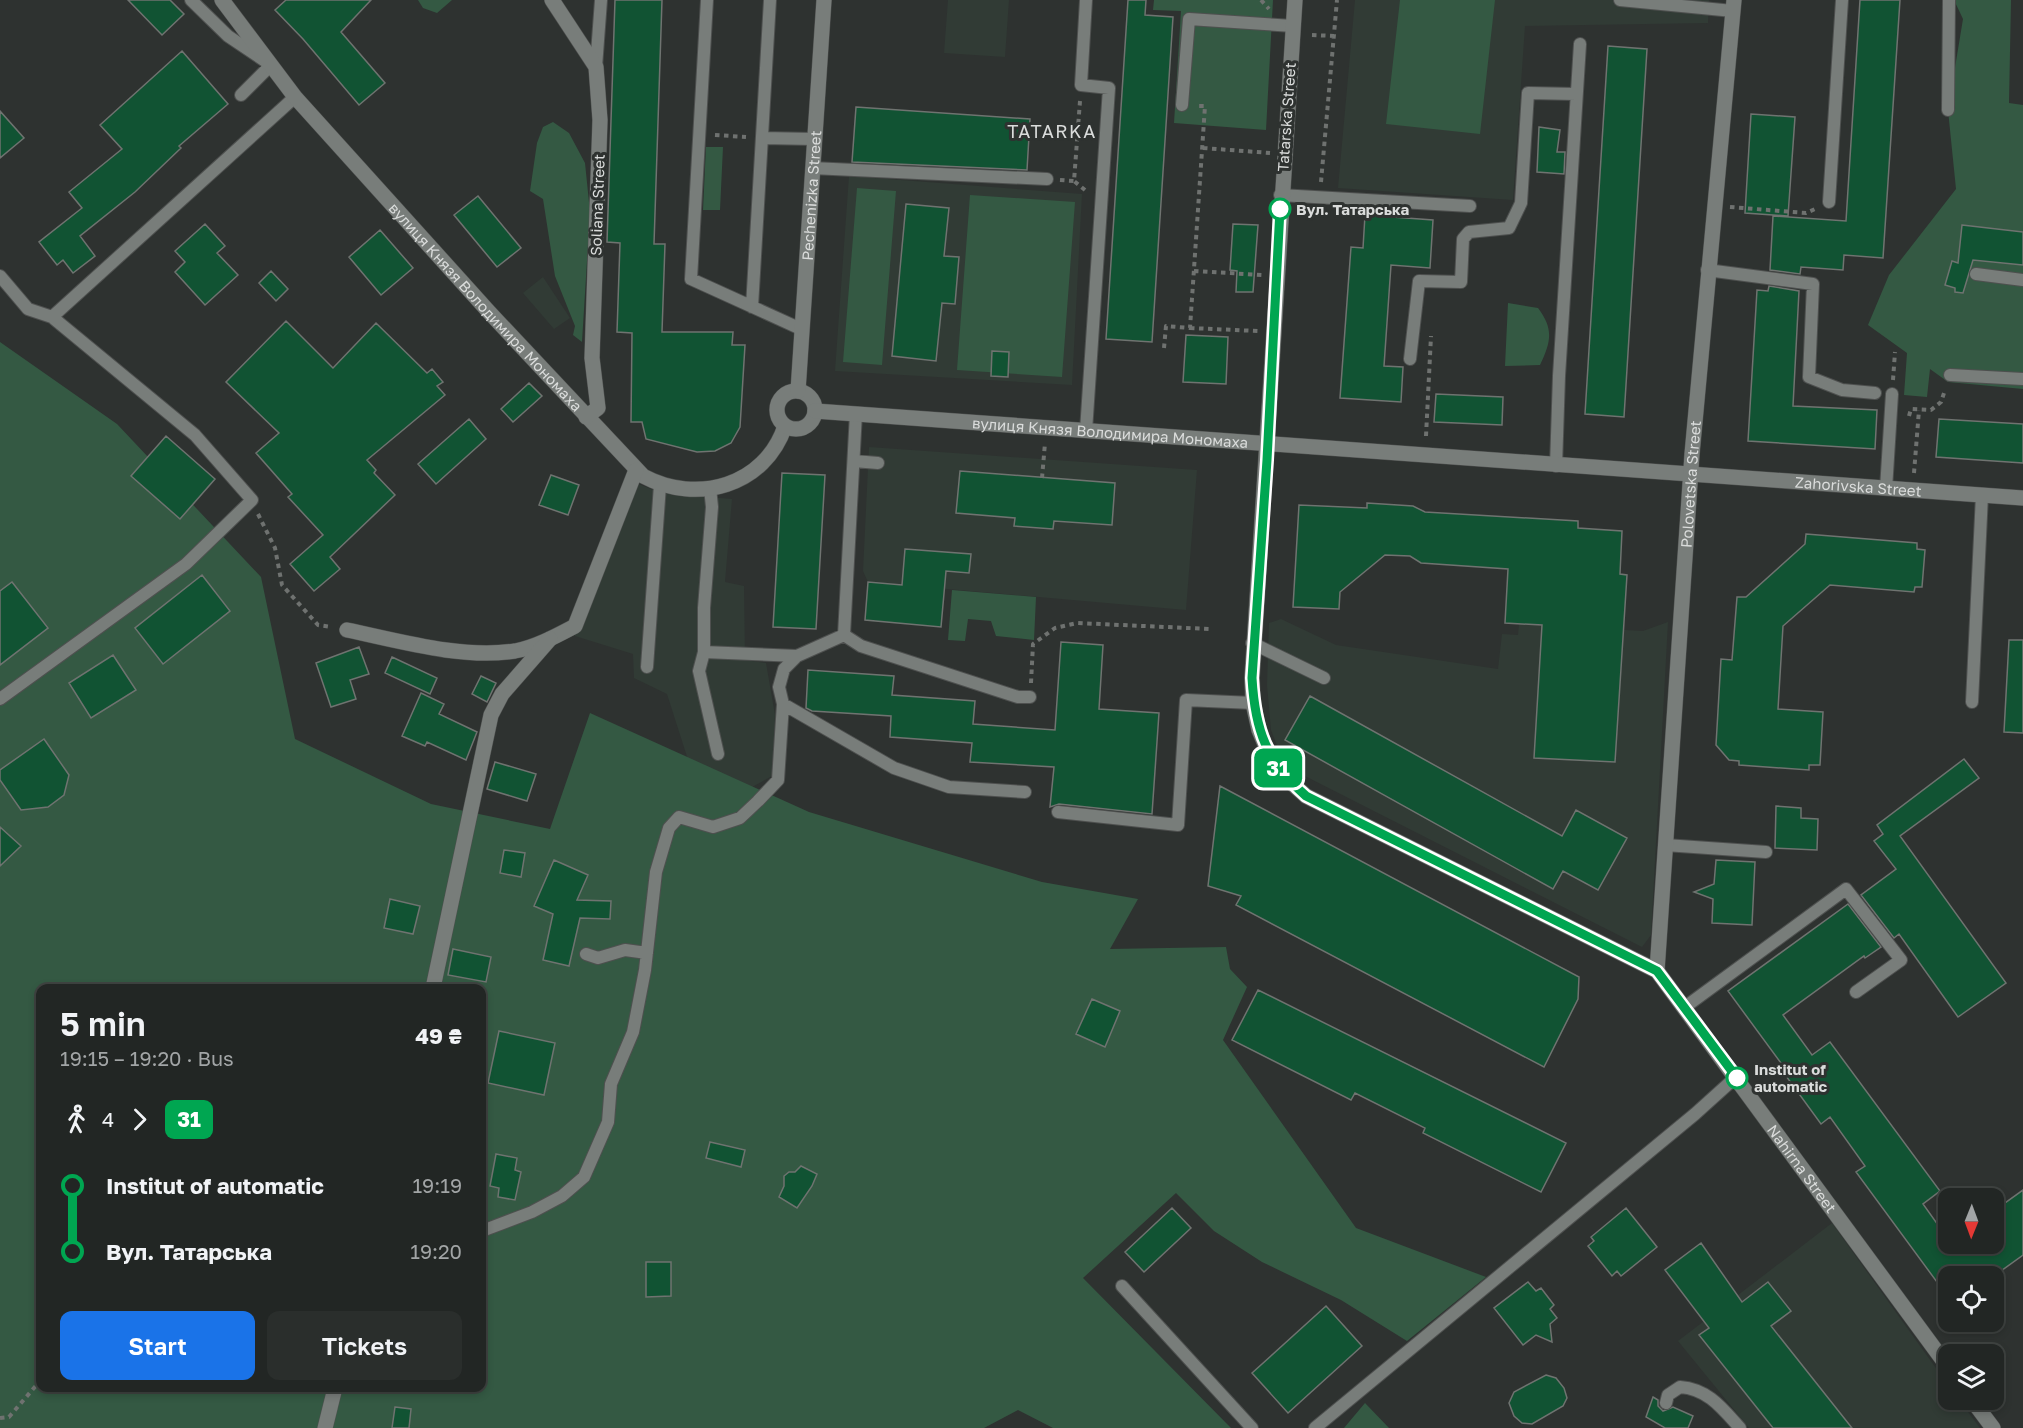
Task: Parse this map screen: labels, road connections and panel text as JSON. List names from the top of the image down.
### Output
{
  "streets": {
    "street": [
      "Tatarska Street",
      "Pechenizka Street",
      "Soliana Street",
      "вулиця Князя Володимира Мономаха",
      "Polovetska Street",
      "Zahorivska Street",
      "Nahirna Street"
    ]
  },
  "crossings": [
    ["Tatarska Street", "вулиця Князя Володимира Мономаха"],
    ["Tatarska Street", "Polovetska Street"],
    ["Tatarska Street", "Nahirna Street"],
    ["Pechenizka Street", "вулиця Князя Володимира Мономаха"],
    ["Soliana Street", "вулиця Князя Володимира Мономаха"],
    ["вулиця Князя Володимира Мономаха", "Polovetska Street"],
    ["вулиця Князя Володимира Мономаха", "Zahorivska Street"],
    ["Polovetska Street", "Zahorivska Street"],
    ["Polovetska Street", "Nahirna Street"]
  ],
  "districts": ["TATARKA"],
  "places": ["Вул. Татарська", "Institut of automatic"],
  "lines": ["bus line 31"],
  "north": "bottom",
  "page": {
    "on_map": "31",
    "heading": ["5 min", "19:15 – 19:20 · Bus", "49 ₴"],
    "legs": ["4", "31"],
    "list": [
      {
        "name": "Institut of automatic",
        "value": "19:19"
      },
      {
        "name": "Вул. Татарська",
        "value": "19:20"
      }
    ],
    "buttons": ["Start", "Tickets"]
  }
}
